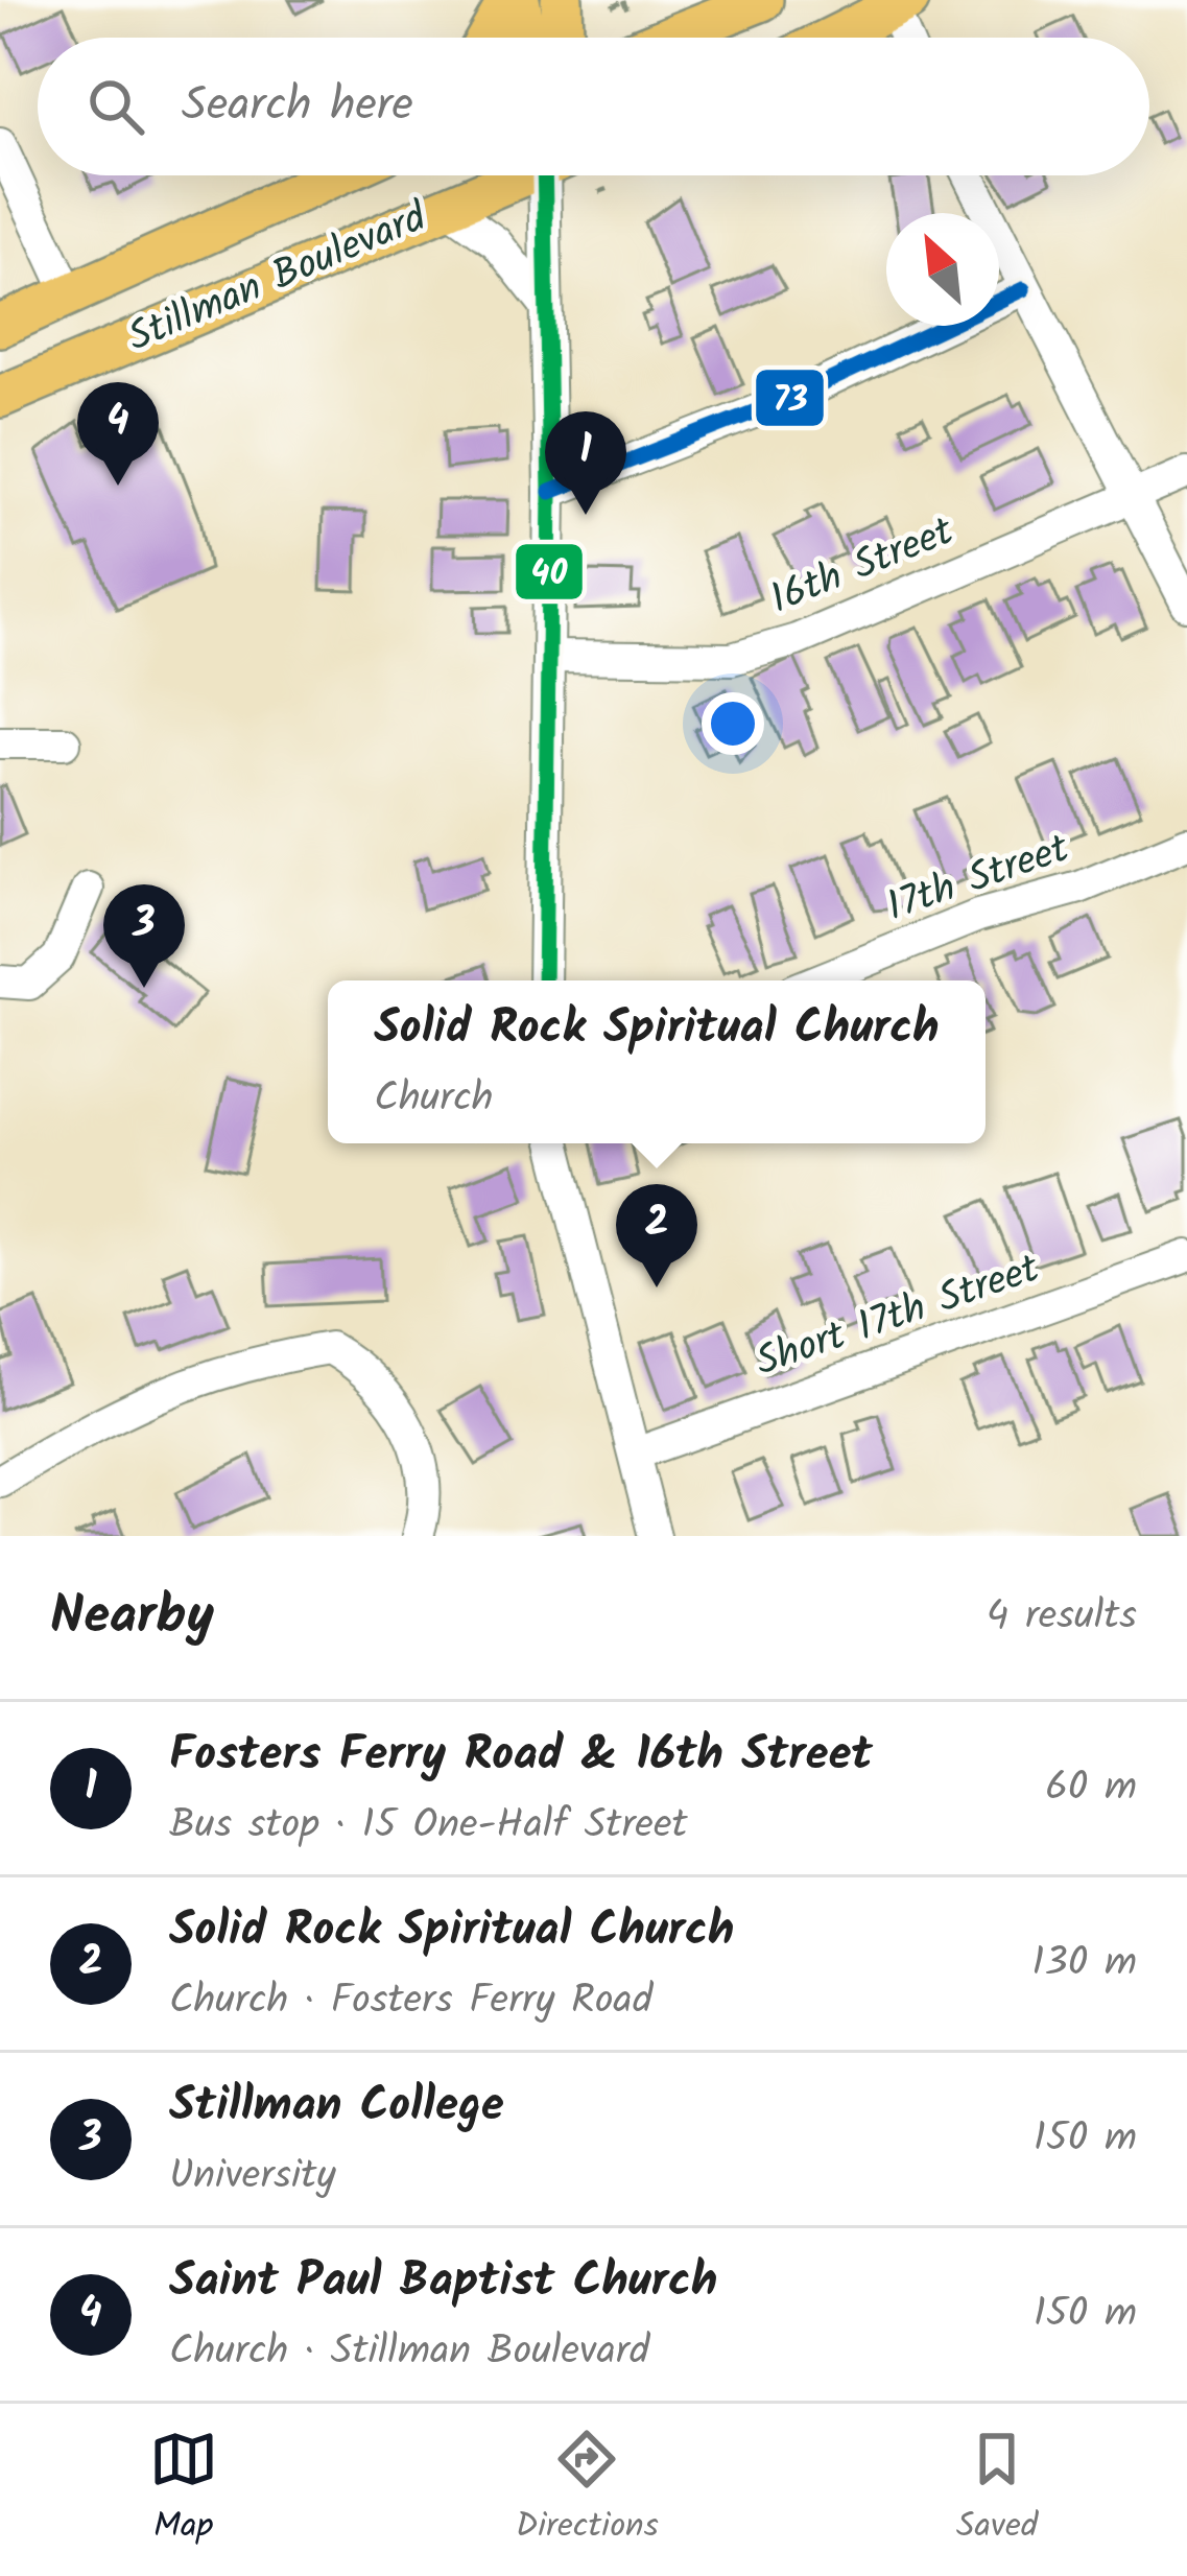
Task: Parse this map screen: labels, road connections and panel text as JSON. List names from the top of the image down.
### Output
{
  "streets": {
    "main road": ["Stillman Boulevard"],
    "street": ["16th Street", "17th Street", "Short 17th Street"]
  },
  "lines": ["transit line 40", "transit line 73"],
  "north": "top left",
  "page": {
    "search": "Search here",
    "pins": [
      "4",
      "1",
      "3",
      "2"
    ],
    "popup": ["Solid Rock Spiritual Church", "Church"],
    "heading": ["Nearby", "4 results"],
    "list": [
      {
        "mark": "1",
        "name": "Fosters Ferry Road & 16th Street",
        "note": "Bus stop · 15 One-Half Street",
        "value": "60 m"
      },
      {
        "mark": "2",
        "name": "Solid Rock Spiritual Church",
        "note": "Church · Fosters Ferry Road",
        "value": "130 m"
      },
      {
        "mark": "3",
        "name": "Stillman College",
        "note": "University",
        "value": "150 m"
      },
      {
        "mark": "4",
        "name": "Saint Paul Baptist Church",
        "note": "Church · Stillman Boulevard",
        "value": "150 m"
      }
    ],
    "nav": ["Map", "Directions", "Saved"]
  }
}
